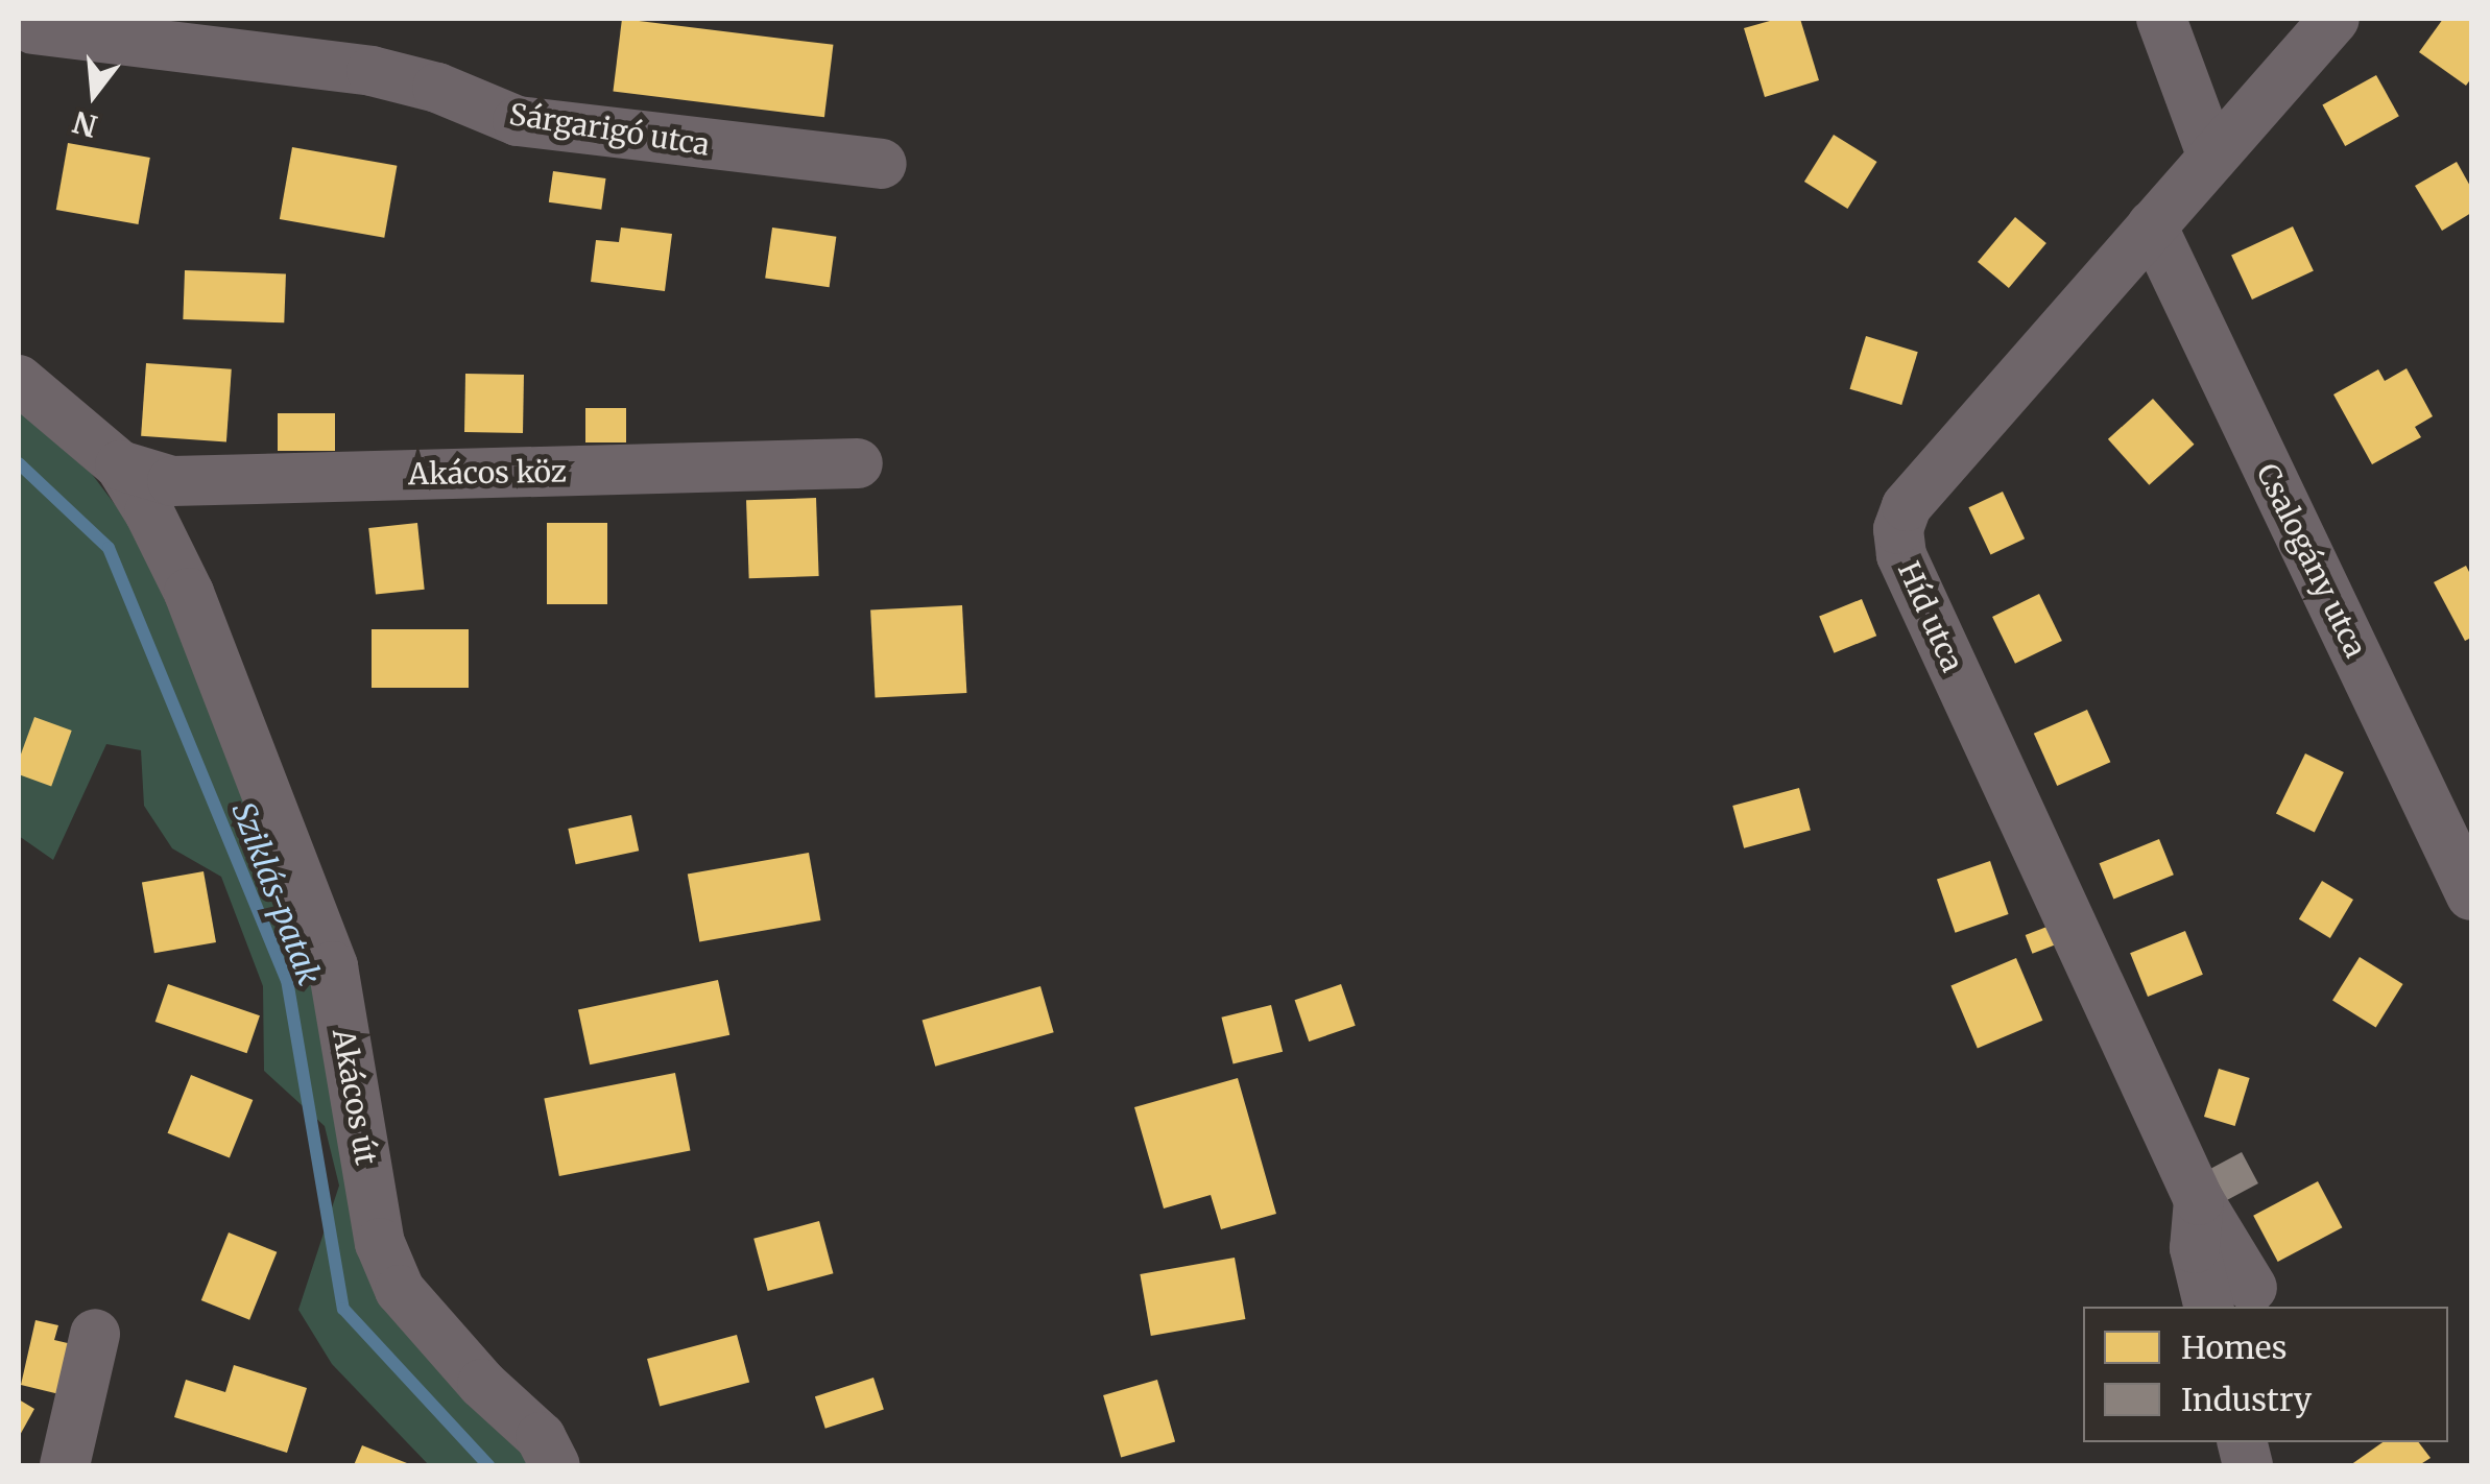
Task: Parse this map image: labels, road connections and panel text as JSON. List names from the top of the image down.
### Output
{
  "streets": {
    "street": [
      "Sárgarigó utca",
      "Akácos köz",
      "Csalogány utca",
      "Híd utca",
      "Akácos út"
    ]
  },
  "crossings": [
    ["Akácos köz", "Akácos út"],
    ["Csalogány utca", "Híd utca"]
  ],
  "water": ["Sziklás-patak"],
  "legend": ["Homes", "Industry"],
  "north": "bottom"
}
